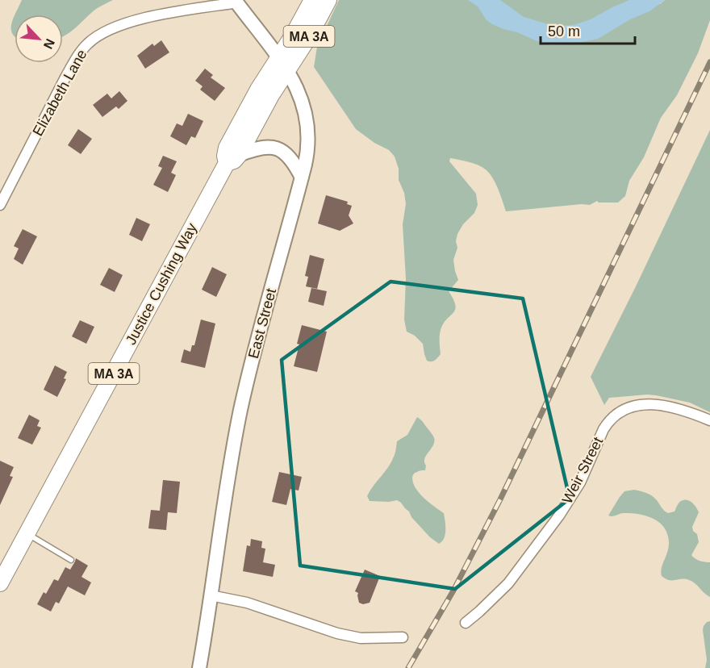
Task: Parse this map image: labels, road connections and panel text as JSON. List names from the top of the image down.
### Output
{
  "streets": {
    "main road": ["MA 3A", "Justice Cushing Way", "East Street"],
    "street": ["Elizabeth Lane", "Weir Street"]
  },
  "crossings": [
    ["Elizabeth Lane", "East Street"],
    ["Justice Cushing Way", "East Street"]
  ],
  "scale_bar": "50 m",
  "north": "bottom right"
}
